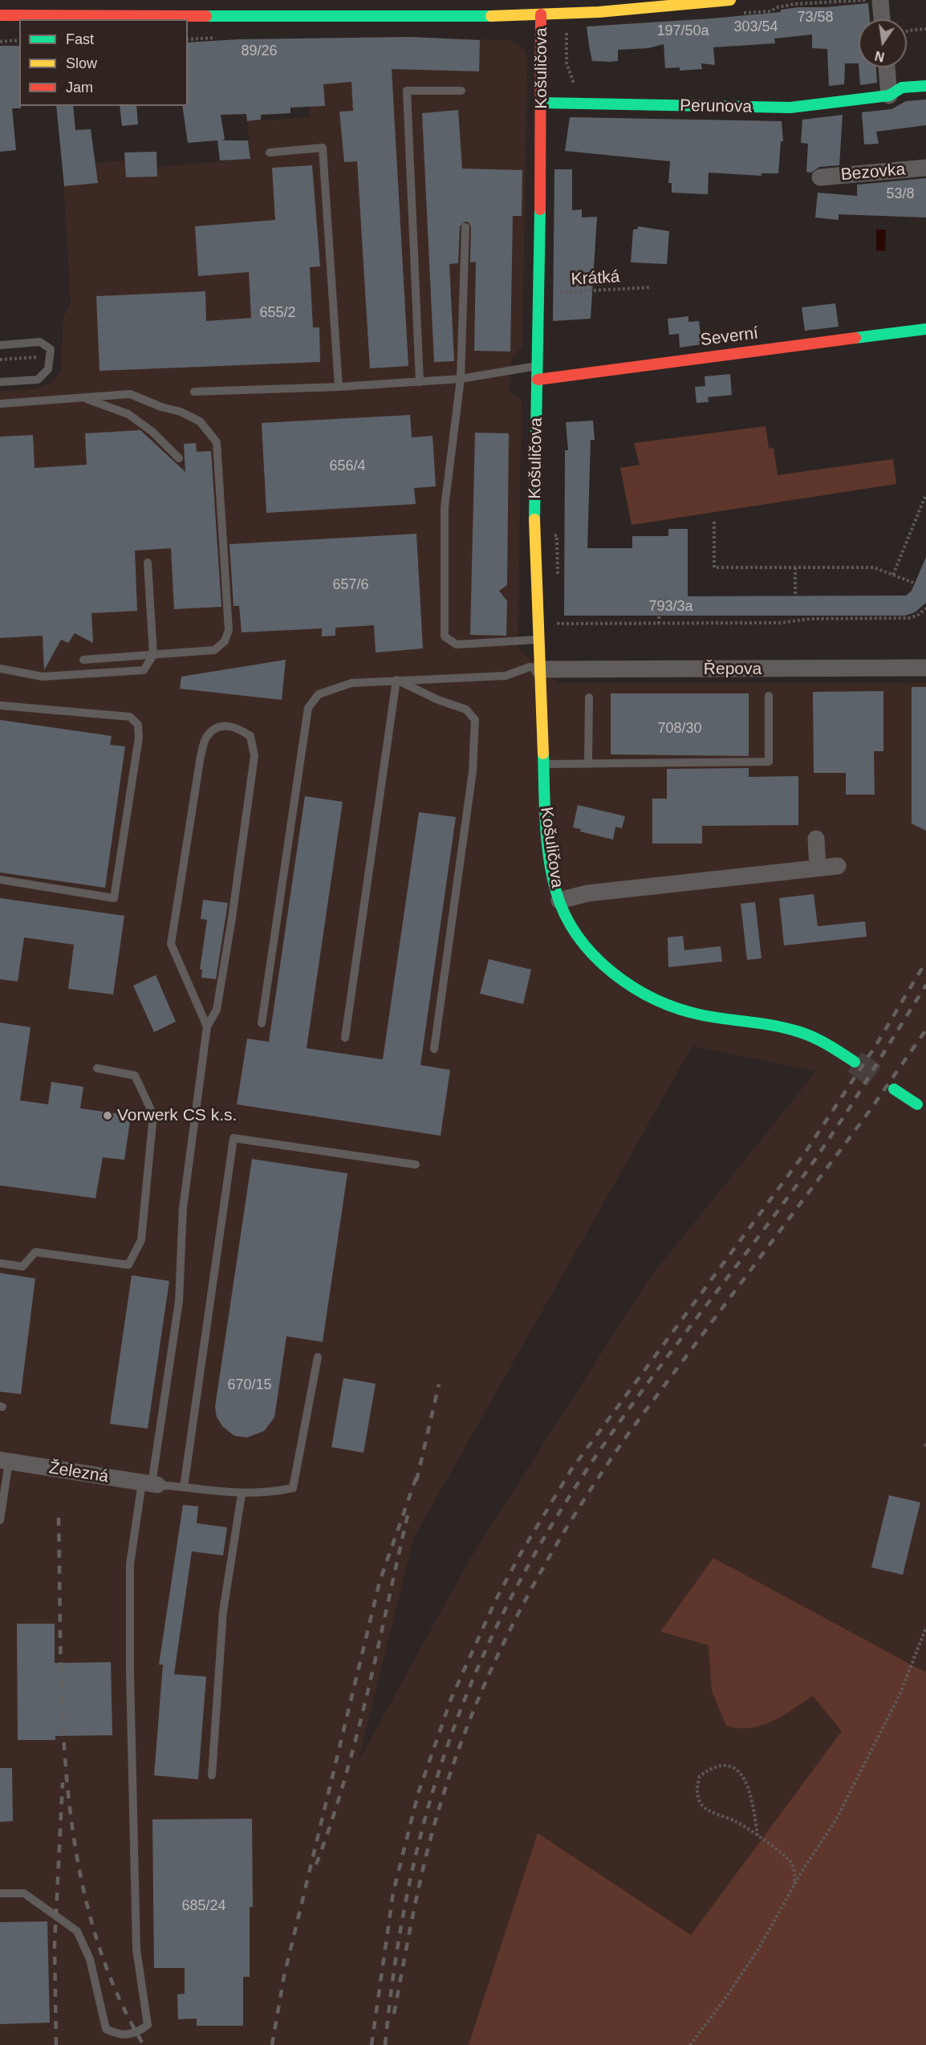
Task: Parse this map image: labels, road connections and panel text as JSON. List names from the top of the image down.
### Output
{
  "streets": {
    "street": [
      "Košuličova",
      "Perunova",
      "Bezovka",
      "Severní",
      "Řepova",
      "Železná"
    ],
    "path": ["Krátká"]
  },
  "crossings": [
    ["Košuličova", "Perunova"],
    ["Košuličova", "Krátká"],
    ["Košuličova", "Severní"],
    ["Košuličova", "Řepova"]
  ],
  "places": ["Vorwerk CS k.s."],
  "house_numbers": [
    "73/58",
    "303/54",
    "197/50a",
    "89/26",
    "53/8",
    "655/2",
    "656/4",
    "657/6",
    "793/3a",
    "708/30",
    "670/15",
    "685/24"
  ],
  "legend": ["Fast", "Slow", "Jam"],
  "north": "bottom"
}
